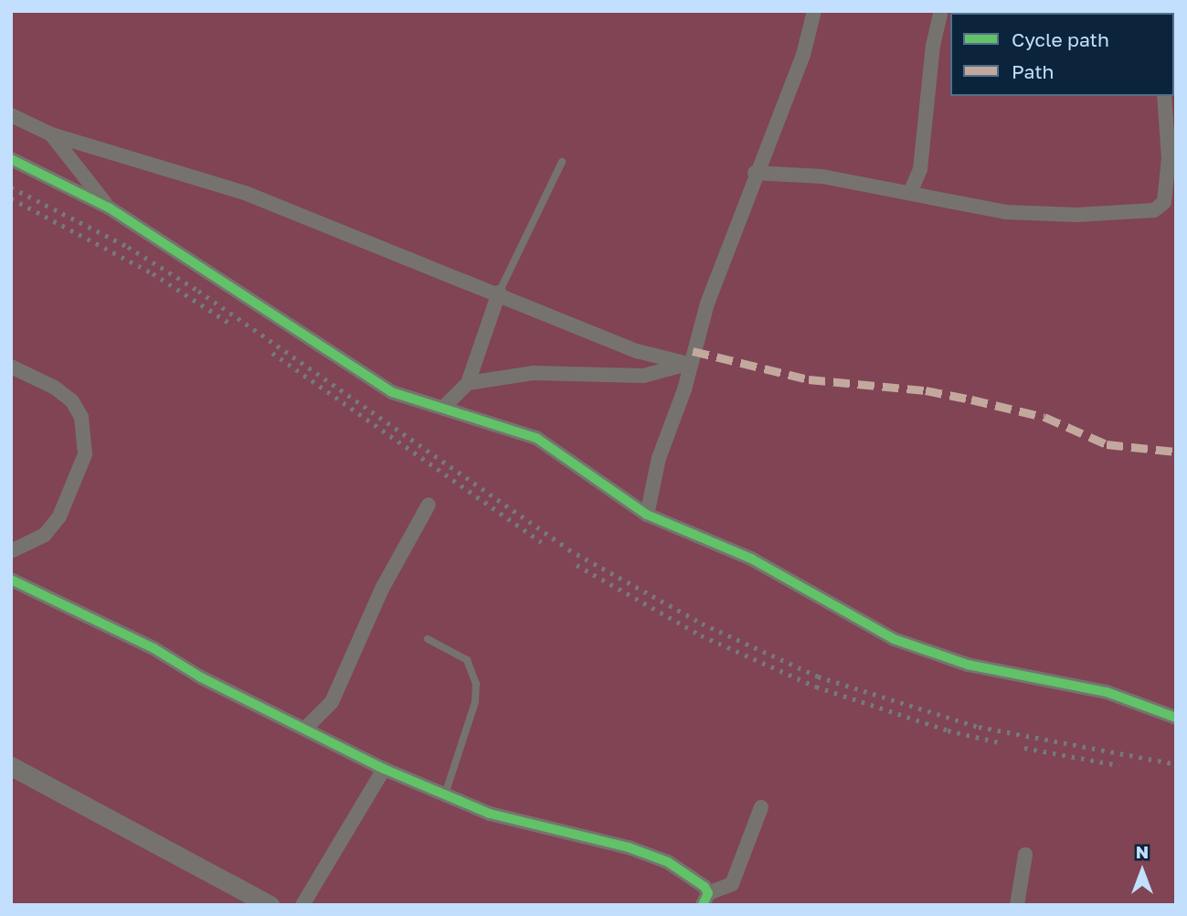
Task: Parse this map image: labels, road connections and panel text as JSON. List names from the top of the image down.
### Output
{
  "legend": ["Cycle path", "Path"],
  "north": "top"
}
